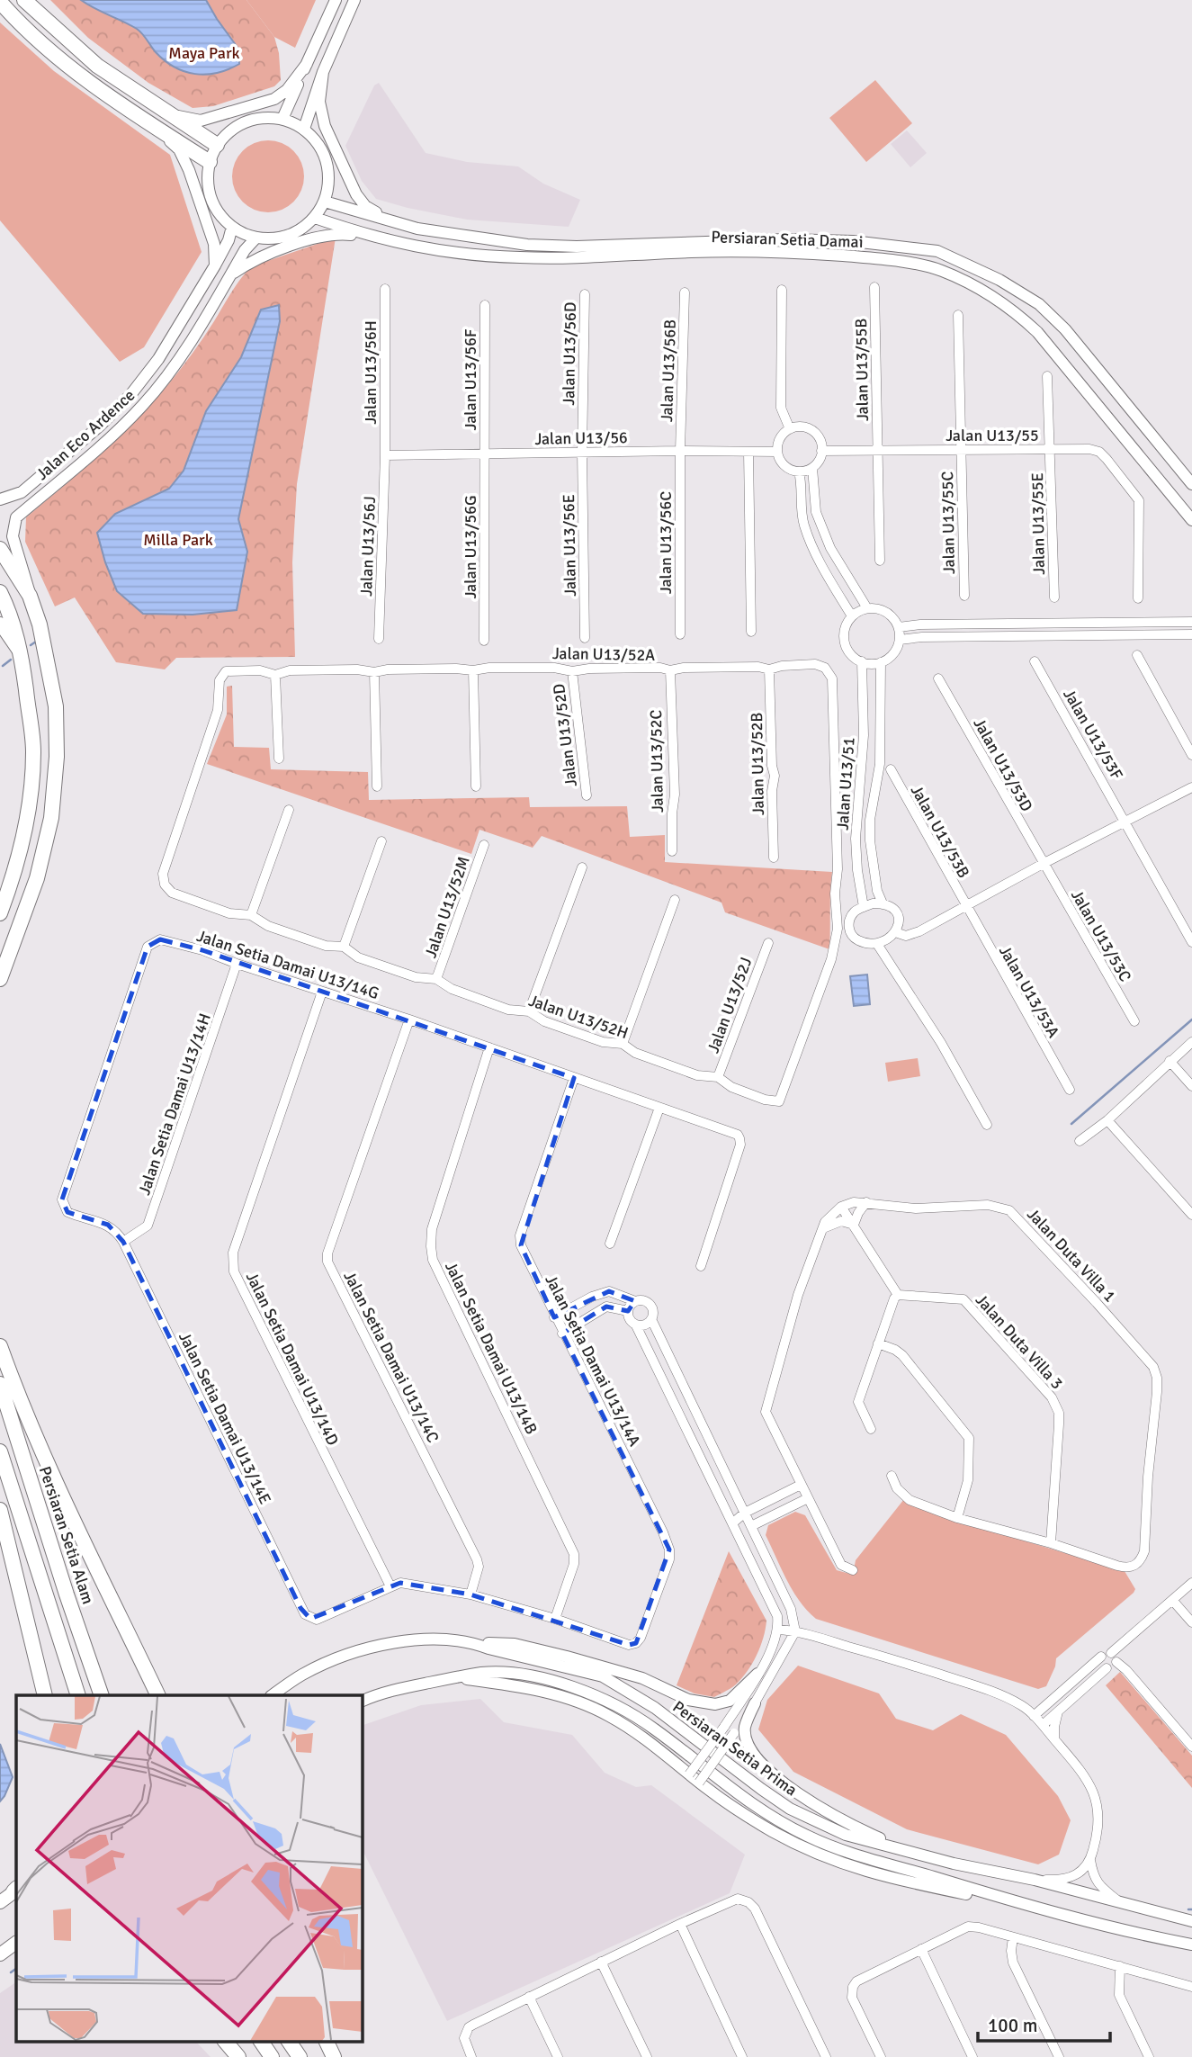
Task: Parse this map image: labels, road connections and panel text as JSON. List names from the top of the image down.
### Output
{
  "streets": {
    "highway": ["Persiaran Setia Alam"],
    "street": [
      "Persiaran Setia Damai",
      "Jalan U13/56D",
      "Jalan U13/55B",
      "Jalan U13/56B",
      "Jalan U13/56H",
      "Jalan U13/56F",
      "Jalan Eco Ardence",
      "Jalan U13/55",
      "Jalan U13/56",
      "Jalan U13/55C",
      "Jalan U13/55E",
      "Jalan U13/56C",
      "Jalan U13/56E",
      "Jalan U13/56J",
      "Jalan U13/56G",
      "Jalan U13/52A",
      "Jalan U13/53F",
      "Jalan U13/52D",
      "Jalan U13/52C",
      "Jalan U13/52B",
      "Jalan U13/53D",
      "Jalan U13/51",
      "Jalan U13/53B",
      "Jalan U13/52M",
      "Jalan U13/53C",
      "Jalan Setia Damai U13/14G",
      "Jalan U13/53A",
      "Jalan U13/52J",
      "Jalan U13/52H",
      "Jalan Setia Damai U13/14H",
      "Jalan Duta Villa 1",
      "Jalan Duta Villa 3",
      "Jalan Setia Damai U13/14B",
      "Jalan Setia Damai U13/14C",
      "Jalan Setia Damai U13/14D",
      "Jalan Setia Damai U13/14A",
      "Jalan Setia Damai U13/14E",
      "Persiaran Setia Prima"
    ]
  },
  "crossings": [
    ["Persiaran Setia Damai", "Jalan Eco Ardence"],
    ["Jalan U13/56D", "Jalan U13/56"],
    ["Jalan U13/56D", "Jalan U13/56E"],
    ["Jalan U13/55B", "Jalan U13/55"],
    ["Jalan U13/56B", "Jalan U13/56"],
    ["Jalan U13/56B", "Jalan U13/56C"],
    ["Jalan U13/56H", "Jalan U13/56"],
    ["Jalan U13/56H", "Jalan U13/56J"],
    ["Jalan U13/56F", "Jalan U13/56"],
    ["Jalan U13/56F", "Jalan U13/56G"],
    ["Jalan U13/55", "Jalan U13/56"],
    ["Jalan U13/55", "Jalan U13/55C"],
    ["Jalan U13/55", "Jalan U13/55E"],
    ["Jalan U13/56", "Jalan U13/56C"],
    ["Jalan U13/56", "Jalan U13/56E"],
    ["Jalan U13/56", "Jalan U13/56J"],
    ["Jalan U13/56", "Jalan U13/56G"],
    ["Jalan U13/52A", "Jalan U13/52D"],
    ["Jalan U13/52A", "Jalan U13/52C"],
    ["Jalan U13/52A", "Jalan U13/52B"],
    ["Jalan U13/52A", "Jalan U13/52H"],
    ["Jalan U13/53D", "Jalan U13/53C"],
    ["Jalan U13/53B", "Jalan U13/53A"],
    ["Jalan U13/52M", "Jalan U13/52H"],
    ["Jalan Setia Damai U13/14G", "Jalan Setia Damai U13/14H"],
    ["Jalan Setia Damai U13/14G", "Jalan Setia Damai U13/14B"],
    ["Jalan Setia Damai U13/14G", "Jalan Setia Damai U13/14C"],
    ["Jalan Setia Damai U13/14G", "Jalan Setia Damai U13/14D"],
    ["Jalan Setia Damai U13/14G", "Jalan Setia Damai U13/14A"],
    ["Jalan Setia Damai U13/14G", "Jalan Setia Damai U13/14E"],
    ["Jalan U13/52J", "Jalan U13/52H"],
    ["Jalan Setia Damai U13/14H", "Jalan Setia Damai U13/14E"],
    ["Jalan Duta Villa 1", "Jalan Duta Villa 3"],
    ["Jalan Setia Damai U13/14B", "Jalan Setia Damai U13/14A"],
    ["Jalan Setia Damai U13/14D", "Jalan Setia Damai U13/14E"]
  ],
  "parks": ["Maya Park", "Milla Park"],
  "scale_bar": "100 m"
}
